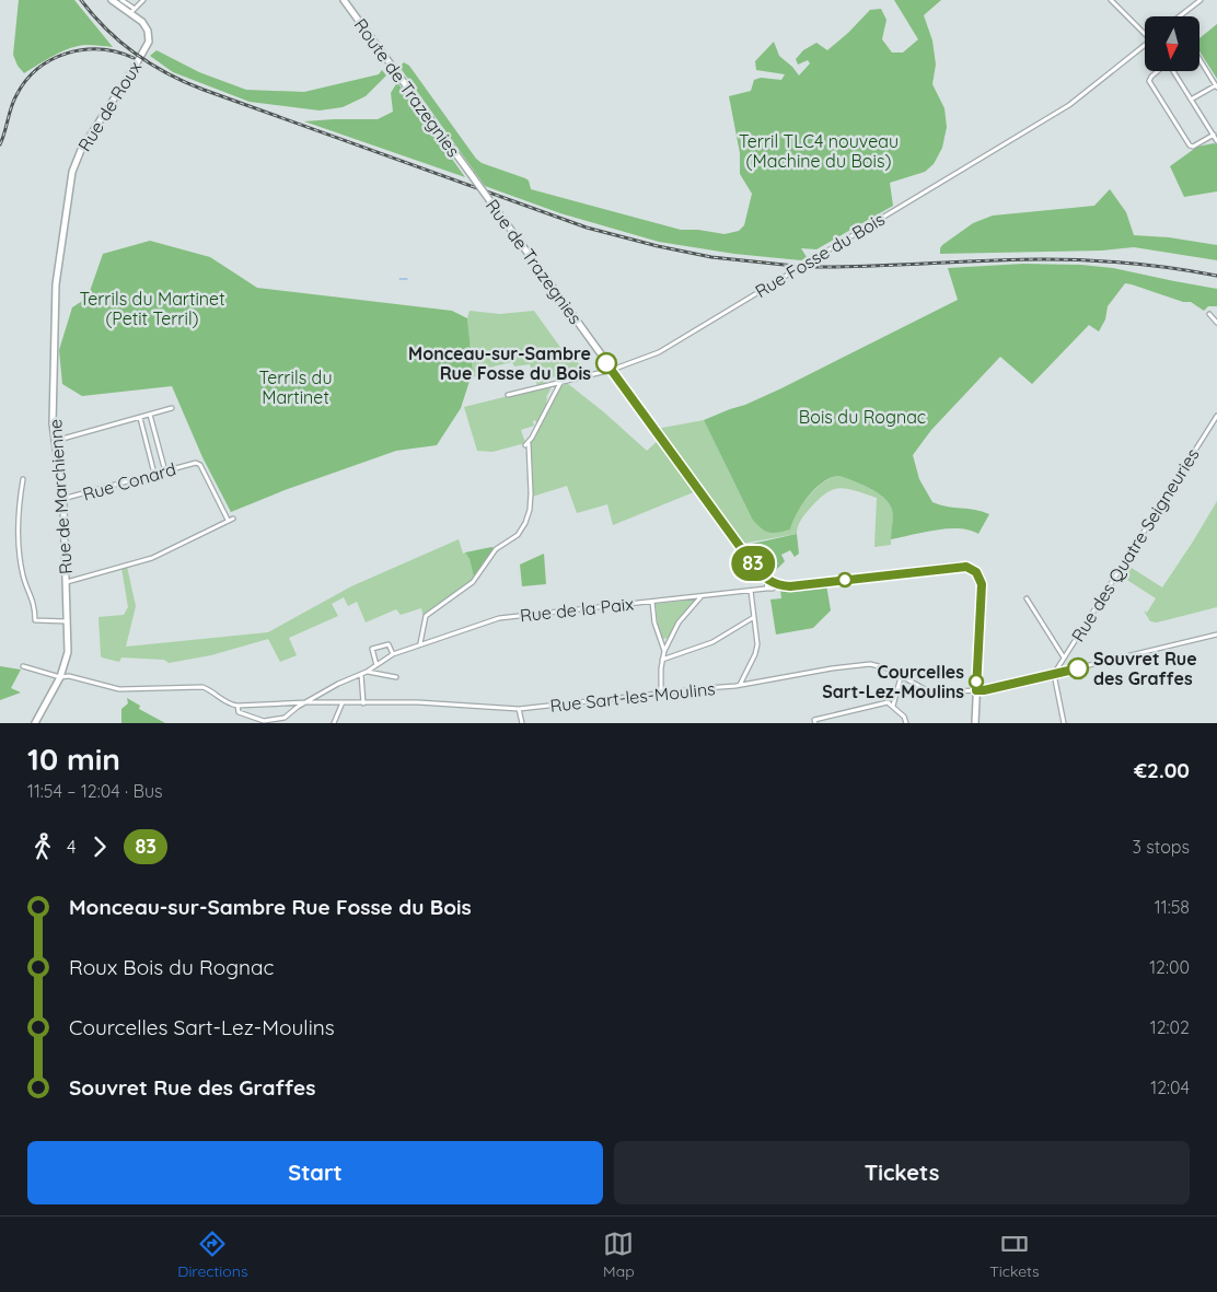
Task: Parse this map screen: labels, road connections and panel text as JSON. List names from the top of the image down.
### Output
{
  "streets": {
    "main road": [
      "Route de Trazegnies",
      "Rue de Roux",
      "Rue de Trazegnies",
      "Rue de Marchienne"
    ],
    "street": [
      "Rue Fosse du Bois",
      "Rue Conard",
      "Rue des Quatre Seigneuries",
      "Rue de la Paix",
      "Rue Sart-les-Moulins"
    ]
  },
  "crossings": [
    ["Route de Trazegnies", "Rue de Trazegnies"],
    ["Rue de Roux", "Rue de Marchienne"],
    ["Rue Fosse du Bois", "Rue de Trazegnies"],
    ["Rue de Trazegnies", "Rue de la Paix"],
    ["Rue de Trazegnies", "Rue Sart-les-Moulins"],
    ["Rue Conard", "Rue de Marchienne"],
    ["Rue de la Paix", "Rue Sart-les-Moulins"]
  ],
  "parks": [
    "Terril TLC4 nouveau (Machine du Bois)",
    "Terrils du Martinet (Petit Terril)",
    "Terrils du Martinet",
    "Bois du Rognac"
  ],
  "places": ["Monceau-sur-Sambre Rue Fosse du Bois", "Souvret Rue des Graffes", "Courcelles Sart-Lez-Moulins"],
  "lines": ["bus line 83"],
  "north": "bottom",
  "page": {
    "on_map": "83",
    "heading": ["10 min", "11:54 – 12:04 · Bus", "€2.00"],
    "legs": ["4", "83", "3 stops"],
    "list": [
      {
        "name": "Monceau-sur-Sambre Rue Fosse du Bois",
        "value": "11:58"
      },
      {
        "name": "Roux Bois du Rognac",
        "value": "12:00"
      },
      {
        "name": "Courcelles Sart-Lez-Moulins",
        "value": "12:02"
      },
      {
        "name": "Souvret Rue des Graffes",
        "value": "12:04"
      }
    ],
    "buttons": ["Start", "Tickets"],
    "tabs": ["Directions", "Map", "Tickets"]
  }
}
